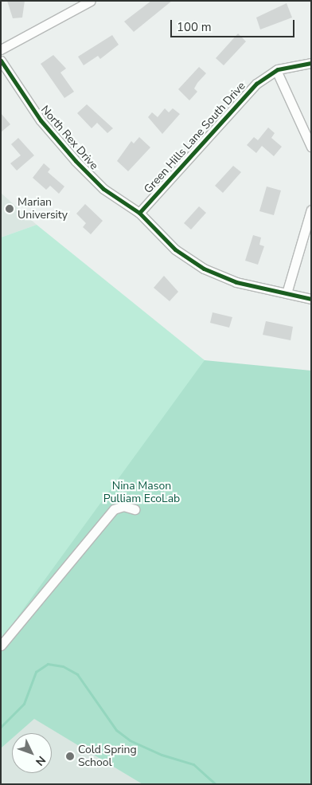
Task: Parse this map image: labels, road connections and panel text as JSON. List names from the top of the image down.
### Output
{
  "streets": {
    "street": ["North Rex Drive", "Green Hills Lane South Drive"]
  },
  "crossings": [
    ["North Rex Drive", "Green Hills Lane South Drive"]
  ],
  "parks": ["Nina Mason Pulliam EcoLab"],
  "places": ["Marian University", "Cold Spring School"],
  "scale_bar": "100 m",
  "north": "bottom right"
}
